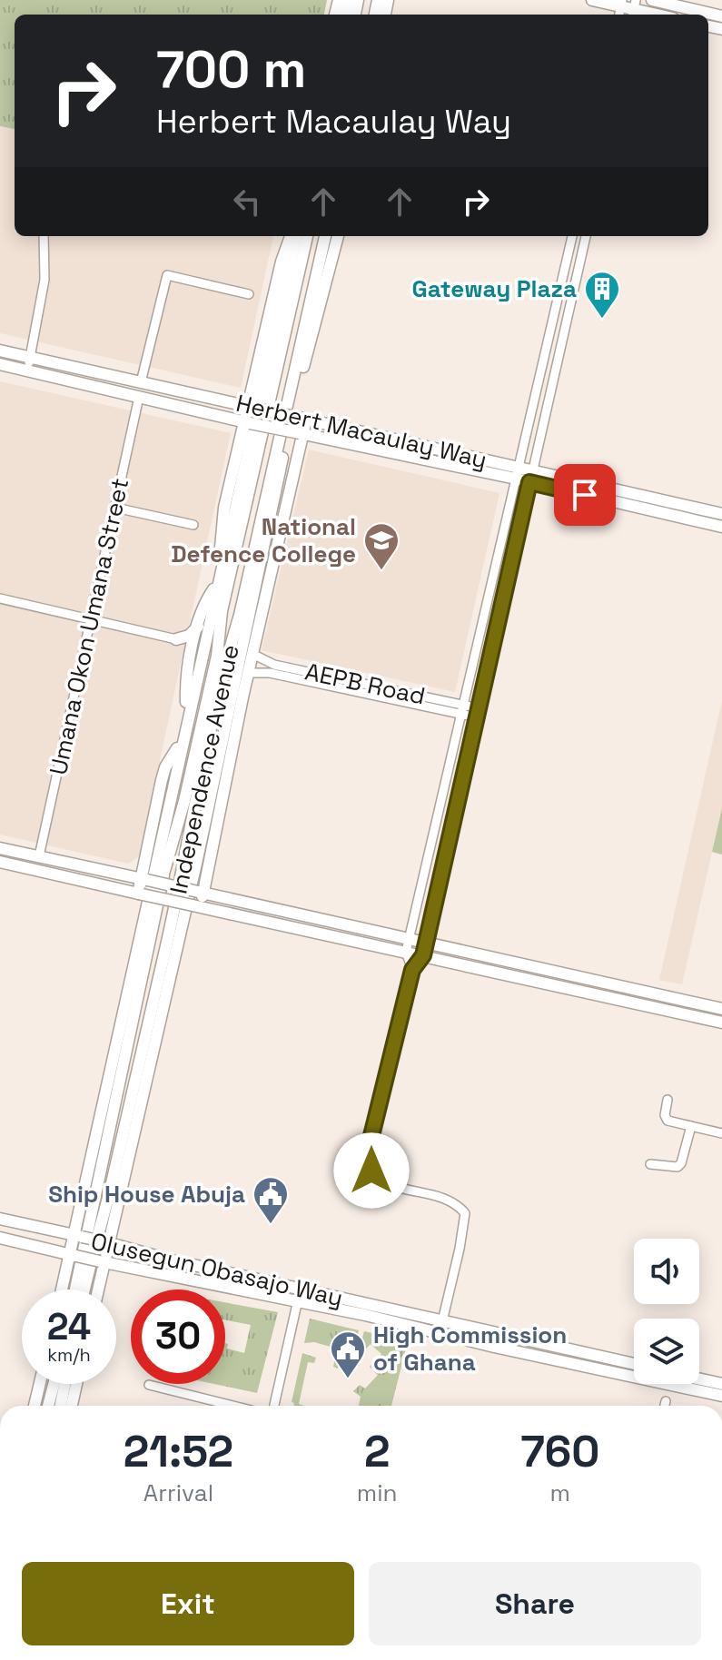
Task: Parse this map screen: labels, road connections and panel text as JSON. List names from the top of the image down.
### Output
{
  "streets": {
    "main road": ["Herbert Macaulay Way", "Independence Avenue", "Olusegun Obasajo Way"],
    "street": ["Umana Okon Umana Street", "AEPB Road"]
  },
  "crossings": [
    ["Herbert Macaulay Way", "Umana Okon Umana Street"],
    ["Independence Avenue", "Olusegun Obasajo Way"]
  ],
  "places": {
    "building": ["Gateway Plaza"],
    "school or university": ["National Defence College"],
    "public building": ["Ship House Abuja", "High Commission of Ghana"]
  },
  "page": {
    "turn": ["700 m", "Herbert Macaulay Way"],
    "speed": "24 km/h",
    "limit": "30",
    "eta": [
      "21:52",
      "Arrival",
      "2",
      "min",
      "760",
      "m"
    ],
    "buttons": ["Exit", "Share"]
  }
}
